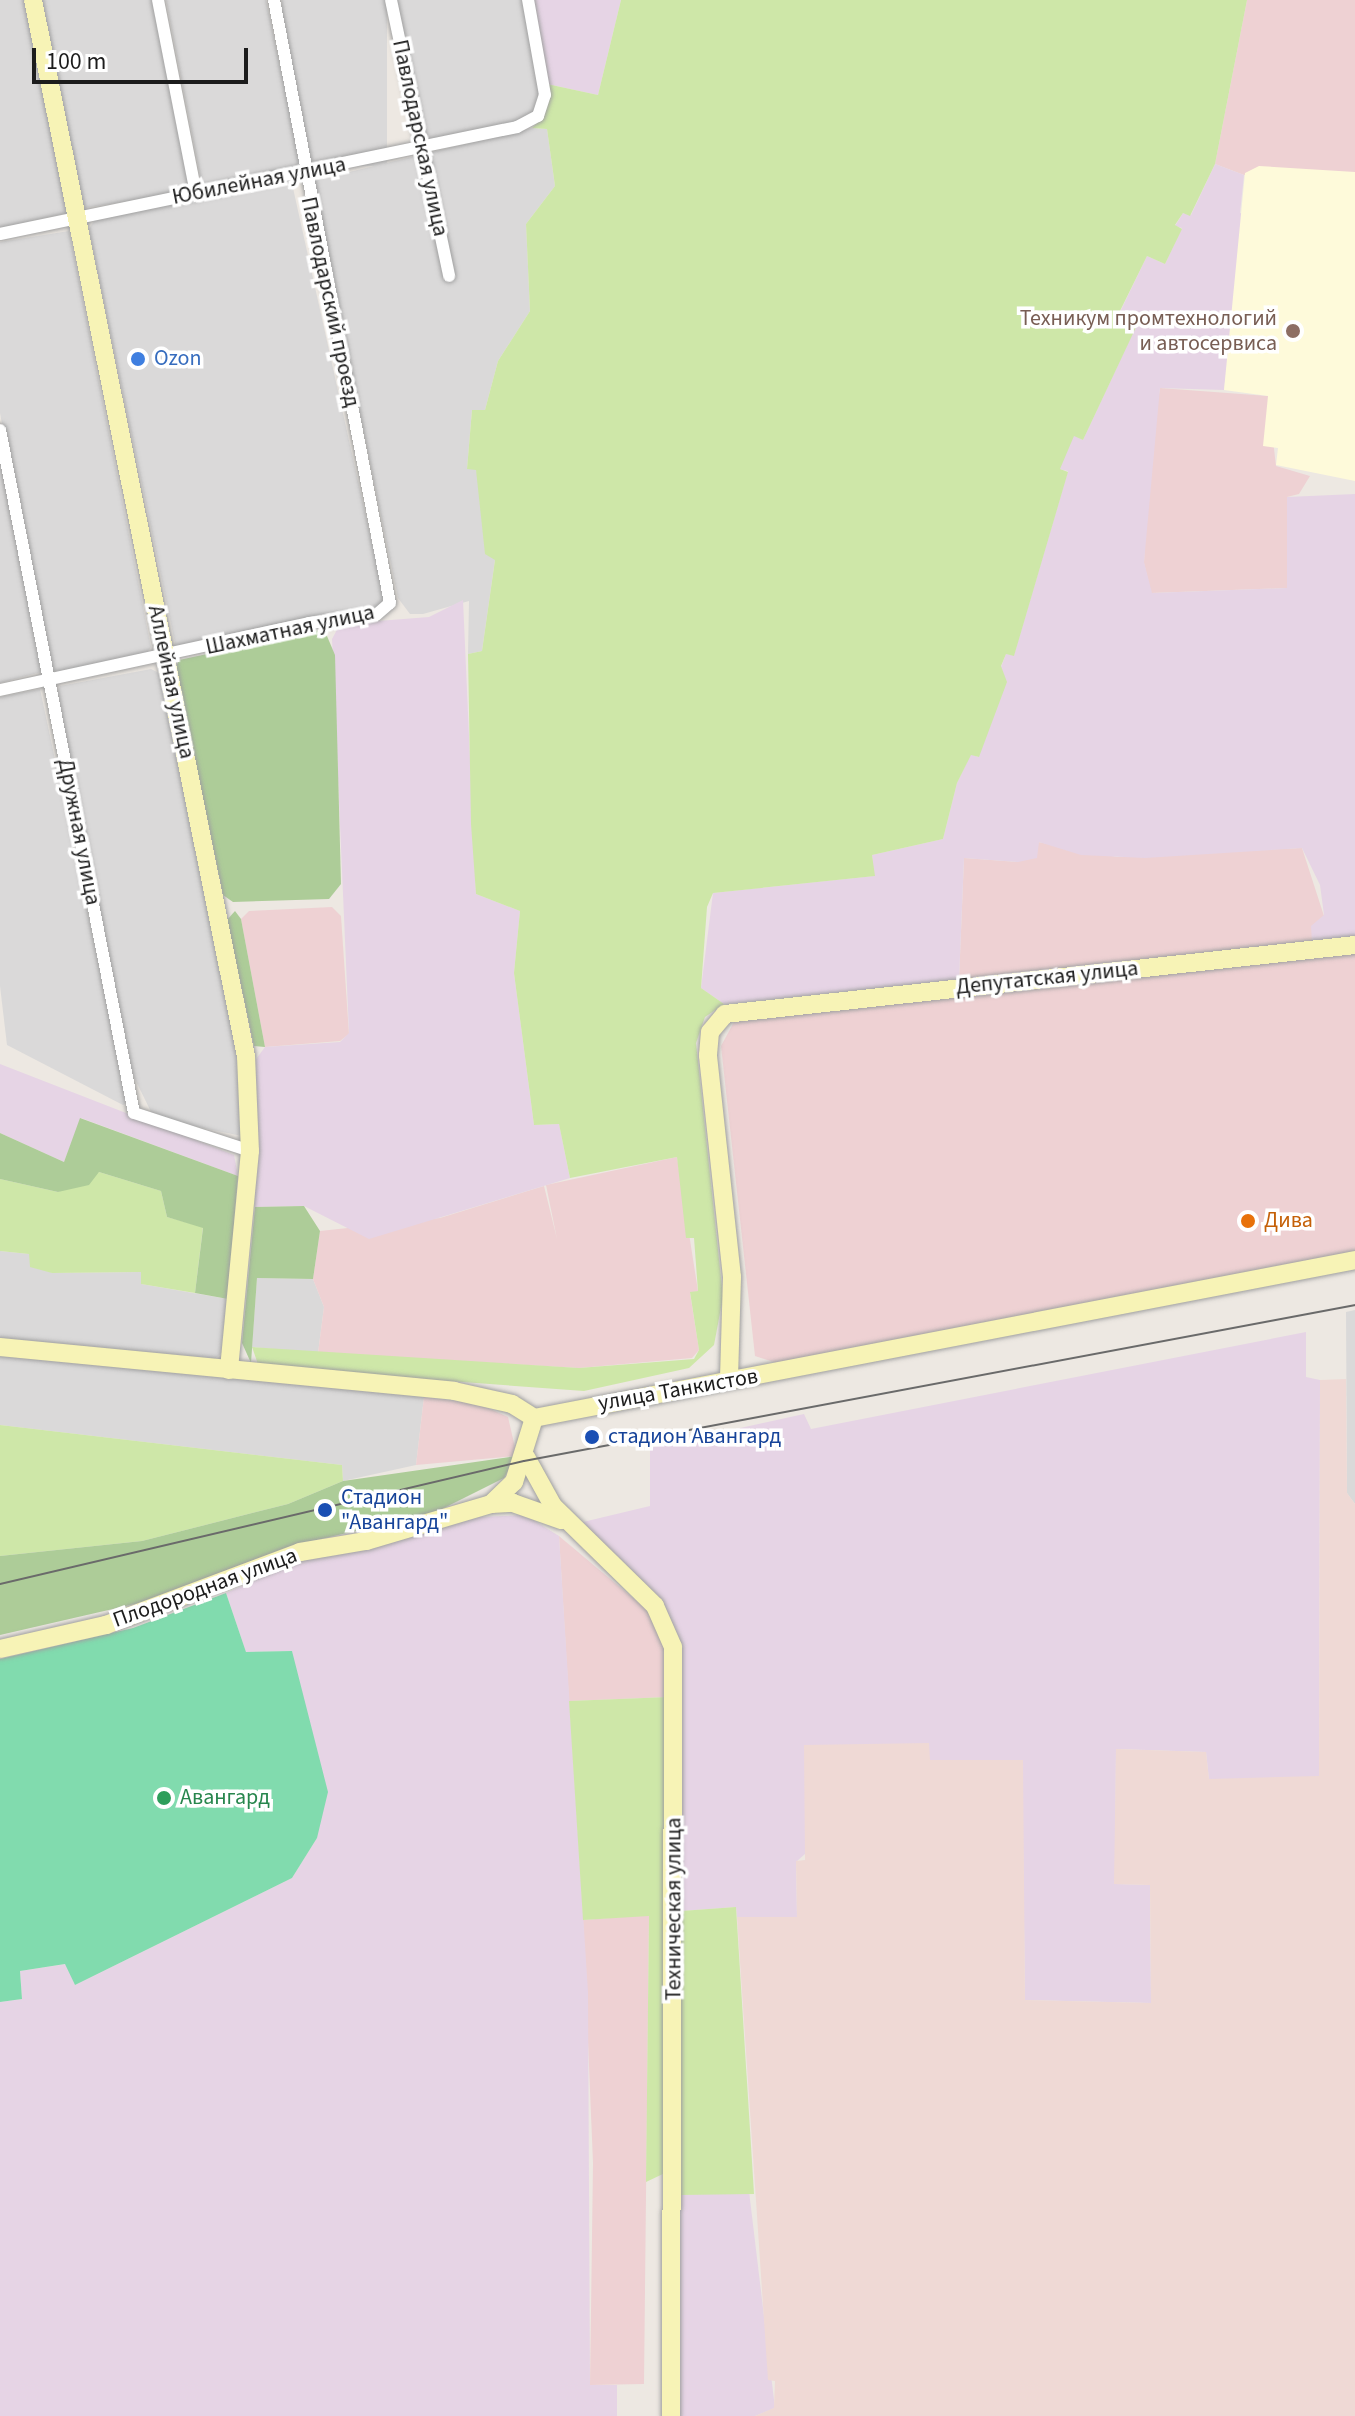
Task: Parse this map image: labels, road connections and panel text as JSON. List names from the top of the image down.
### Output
{
  "streets": {
    "main road": [
      "Аллейная улица",
      "Депутатская улица",
      "улица Танкистов",
      "Плодородная улица",
      "Техническая улица"
    ],
    "street": [
      "Павлодарская улица",
      "Юбилейная улица",
      "Павлодарский проезд",
      "Шахматная улица",
      "Дружная улица"
    ]
  },
  "crossings": [
    ["Павлодарская улица", "Юбилейная улица"],
    ["Юбилейная улица", "Павлодарский проезд"],
    ["Юбилейная улица", "Аллейная улица"],
    ["Павлодарский проезд", "Шахматная улица"],
    ["Шахматная улица", "Аллейная улица"],
    ["Шахматная улица", "Дружная улица"],
    ["Аллейная улица", "Дружная улица"],
    ["Депутатская улица", "улица Танкистов"]
  ],
  "places": [
    "Техникум промтехнологий и автосервиса",
    "Ozon",
    "Дива",
    "стадион Авангард",
    "Стадион \"Авангард\"",
    "Авангард"
  ],
  "scale_bar": "100 m"
}
